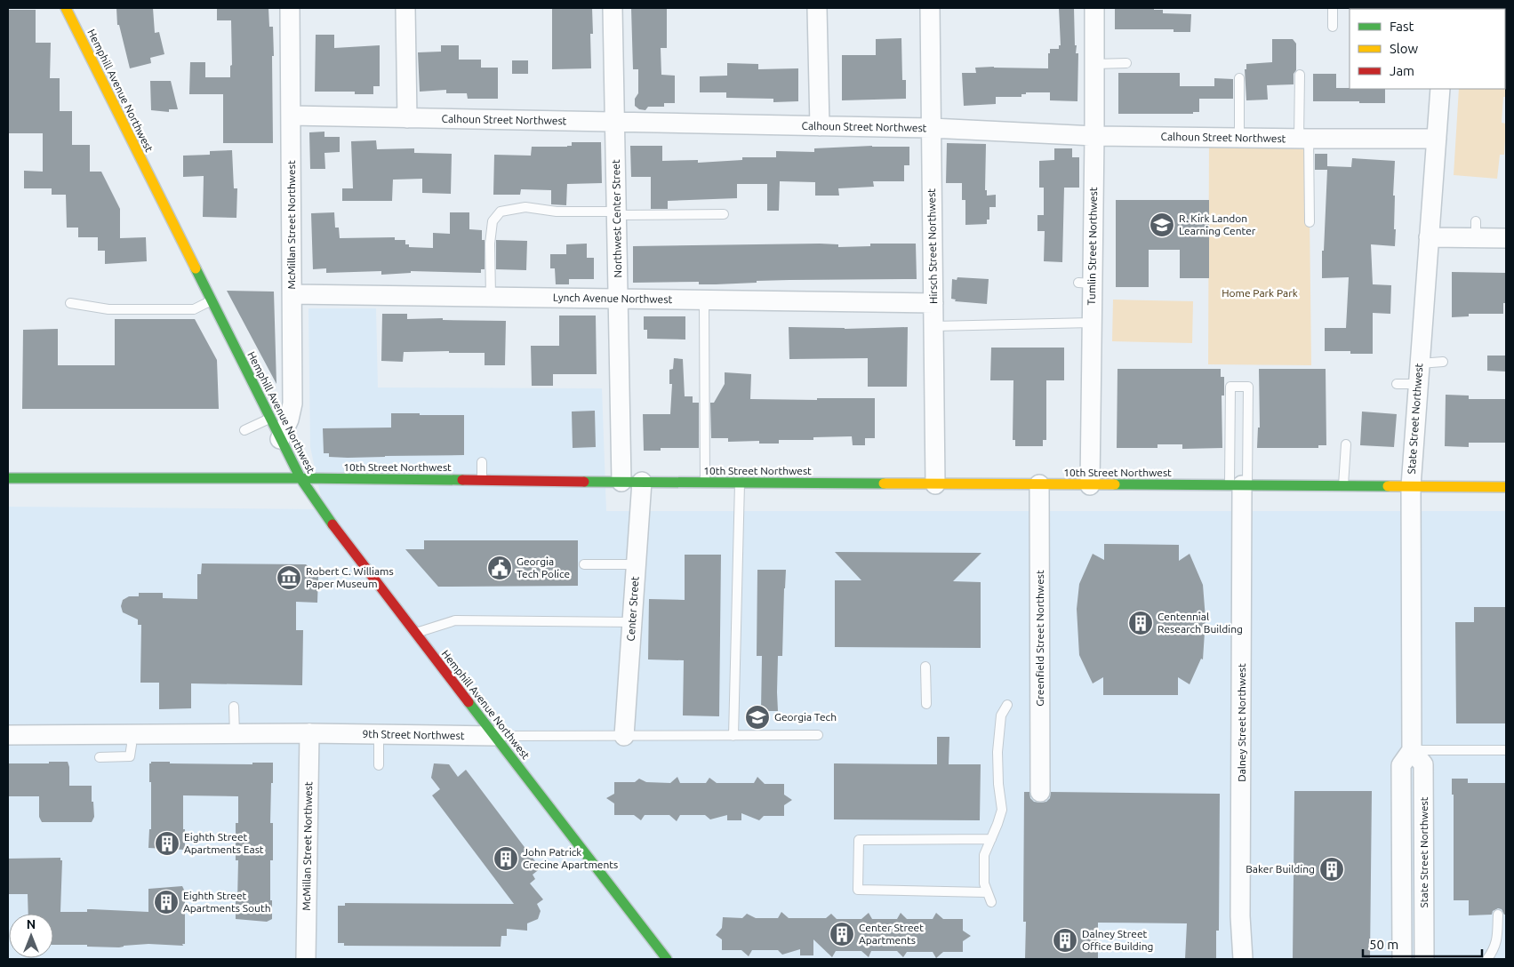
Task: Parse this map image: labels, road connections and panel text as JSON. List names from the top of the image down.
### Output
{
  "streets": {
    "main road": ["Hemphill Avenue Northwest", "10th Street Northwest"],
    "street": [
      "Calhoun Street Northwest",
      "Northwest Center Street",
      "McMillan Street Northwest",
      "Hirsch Street Northwest",
      "Tumlin Street Northwest",
      "Lynch Avenue Northwest",
      "State Street Northwest",
      "Center Street",
      "Greenfield Street Northwest",
      "Dalney Street Northwest",
      "9th Street Northwest"
    ]
  },
  "crossings": [
    ["Hemphill Avenue Northwest", "McMillan Street Northwest"],
    ["Hemphill Avenue Northwest", "10th Street Northwest"],
    ["Hemphill Avenue Northwest", "9th Street Northwest"],
    ["Calhoun Street Northwest", "Northwest Center Street"],
    ["Calhoun Street Northwest", "McMillan Street Northwest"],
    ["Calhoun Street Northwest", "Hirsch Street Northwest"],
    ["Calhoun Street Northwest", "Tumlin Street Northwest"],
    ["Calhoun Street Northwest", "State Street Northwest"],
    ["Northwest Center Street", "Lynch Avenue Northwest"],
    ["Northwest Center Street", "10th Street Northwest"],
    ["McMillan Street Northwest", "Lynch Avenue Northwest"],
    ["McMillan Street Northwest", "9th Street Northwest"],
    ["Hirsch Street Northwest", "Lynch Avenue Northwest"],
    ["Hirsch Street Northwest", "10th Street Northwest"],
    ["Tumlin Street Northwest", "10th Street Northwest"],
    ["State Street Northwest", "10th Street Northwest"],
    ["10th Street Northwest", "Center Street"],
    ["10th Street Northwest", "Greenfield Street Northwest"],
    ["10th Street Northwest", "Dalney Street Northwest"],
    ["Center Street", "9th Street Northwest"]
  ],
  "parks": ["Home Park Park"],
  "places": {
    "school or university": ["R. Kirk Landon Learning Center", "Georgia Tech"],
    "public building": ["Georgia Tech Police"],
    "museum": ["Robert C. Williams Paper Museum"],
    "building": [
      "Centennial Research Building",
      "Eighth Street Apartments East",
      "John Patrick Crecine Apartments",
      "Baker Building",
      "Eighth Street Apartments South",
      "Center Street Apartments",
      "Dalney Street Office Building"
    ]
  },
  "legend": ["Fast", "Slow", "Jam"],
  "scale_bar": "50 m",
  "north": "top"
}
